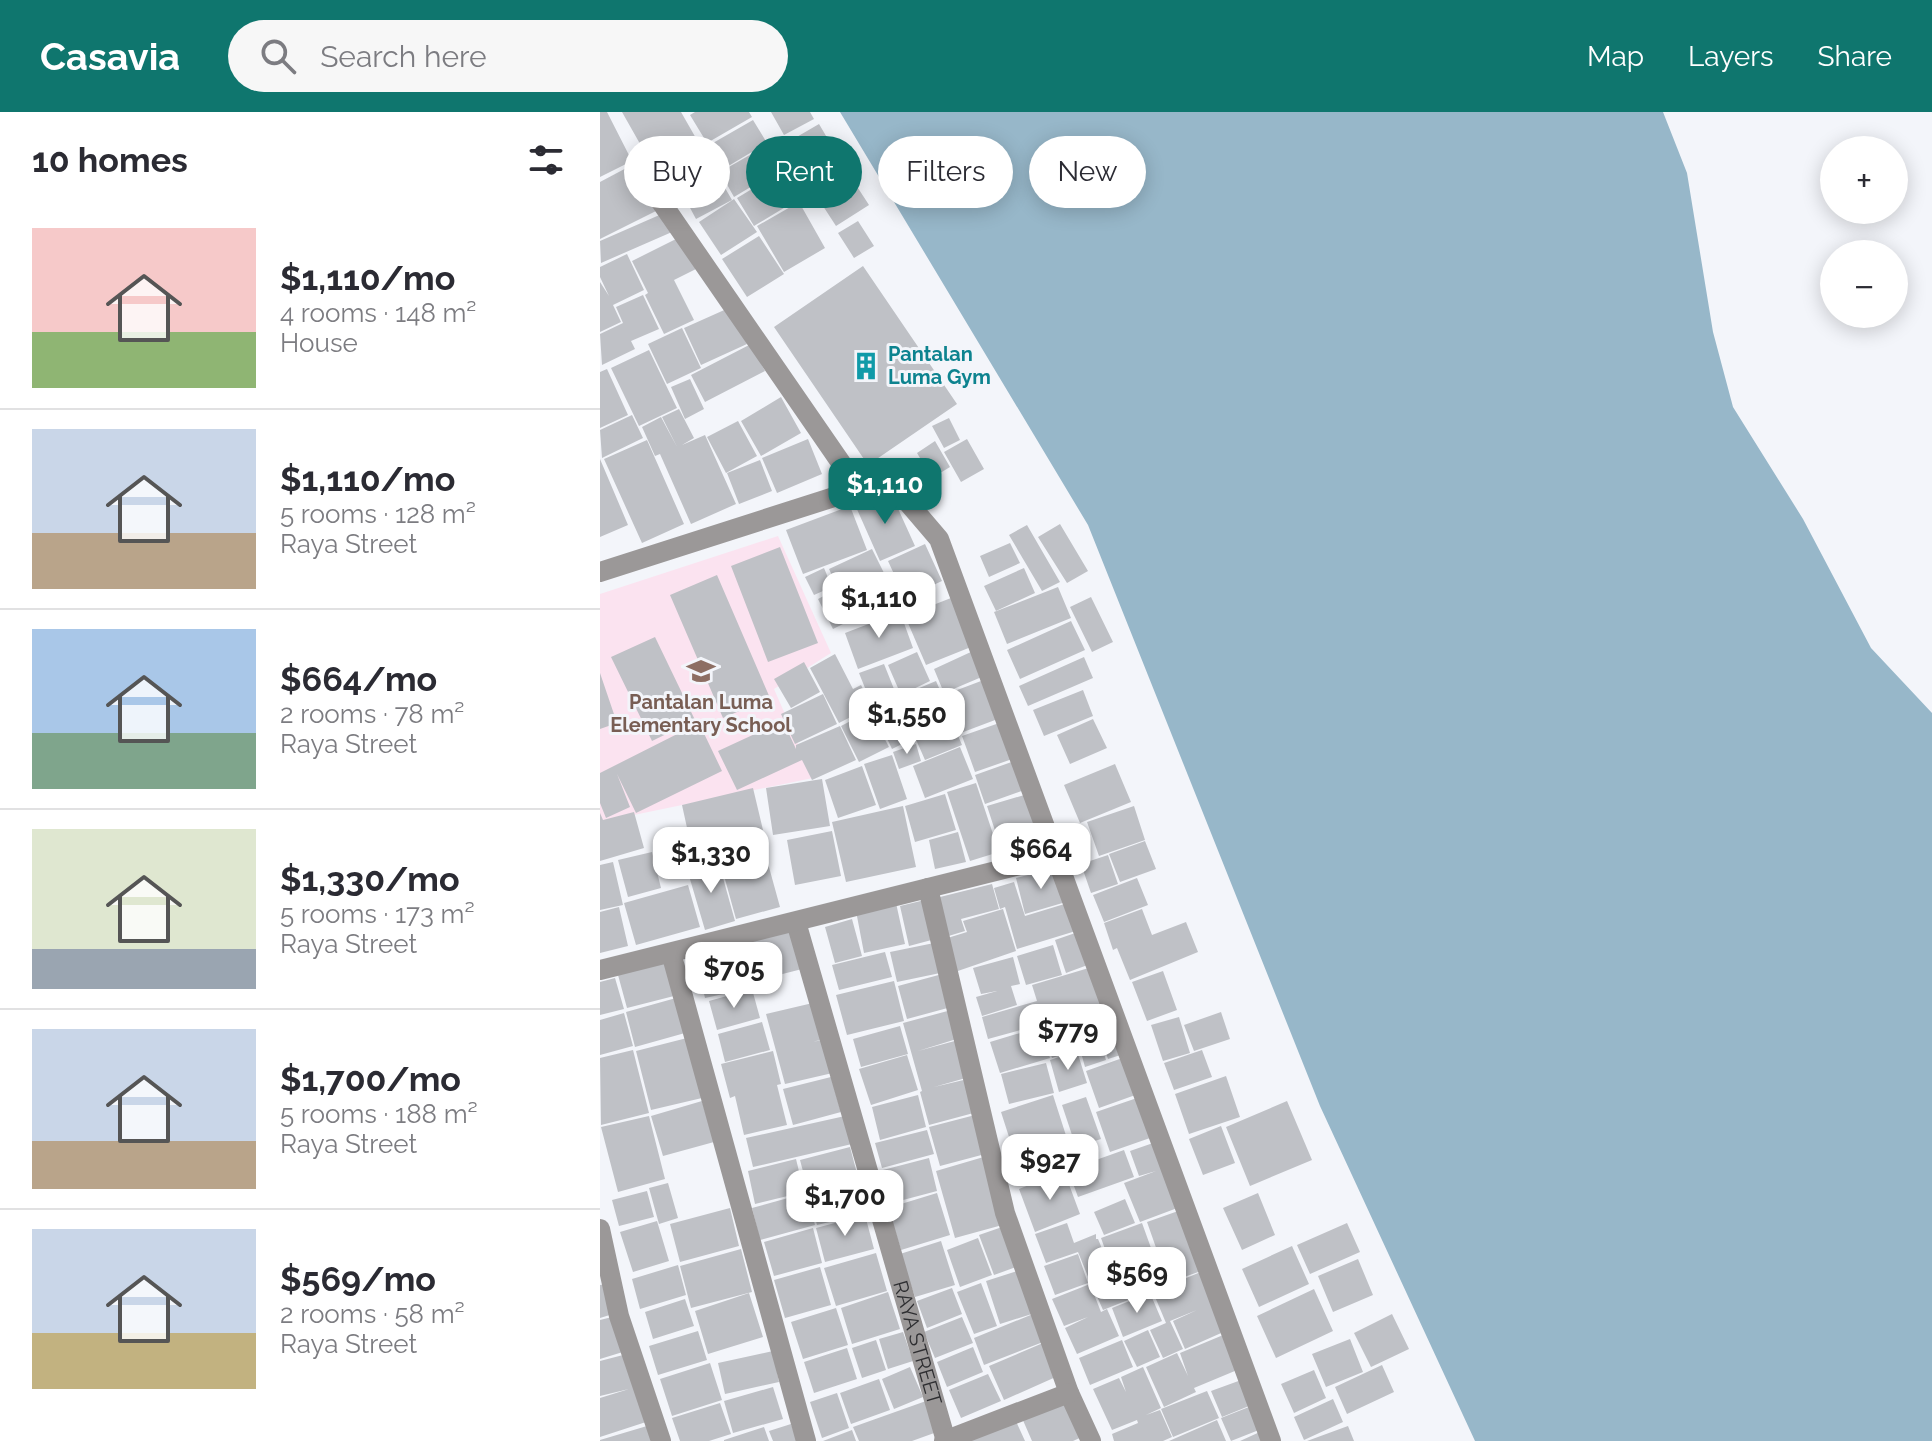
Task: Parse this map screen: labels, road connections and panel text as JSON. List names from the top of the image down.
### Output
{
  "streets": {
    "street": ["RAYA STREET"]
  },
  "places": {
    "building": ["Pantalan Luma Gym"],
    "school or university": ["Pantalan Luma Elementary School"]
  },
  "page": {
    "header": "Casavia",
    "search": "Search here",
    "nav": ["Map", "Layers", "Share"],
    "heading": "10 homes",
    "map_buttons": ["+", "−"],
    "chip": [
      "Buy",
      "Rent",
      "Filters",
      "New"
    ],
    "list": [
      {
        "name": "$1,110/mo",
        "note": "4 rooms · 148 m² · House"
      },
      {
        "name": "$1,110/mo",
        "note": "5 rooms · 128 m² · Raya Street"
      },
      {
        "name": "$664/mo",
        "note": "2 rooms · 78 m² · Raya Street"
      },
      {
        "name": "$1,330/mo",
        "note": "5 rooms · 173 m² · Raya Street"
      },
      {
        "name": "$1,700/mo",
        "note": "5 rooms · 188 m² · Raya Street"
      },
      {
        "name": "$569/mo",
        "note": "2 rooms · 58 m² · Raya Street"
      }
    ],
    "price": [
      "$1,110",
      "$1,110",
      "$1,550",
      "$664",
      "$1,330",
      "$705",
      "$779",
      "$927",
      "$1,700",
      "$569"
    ]
  }
}
